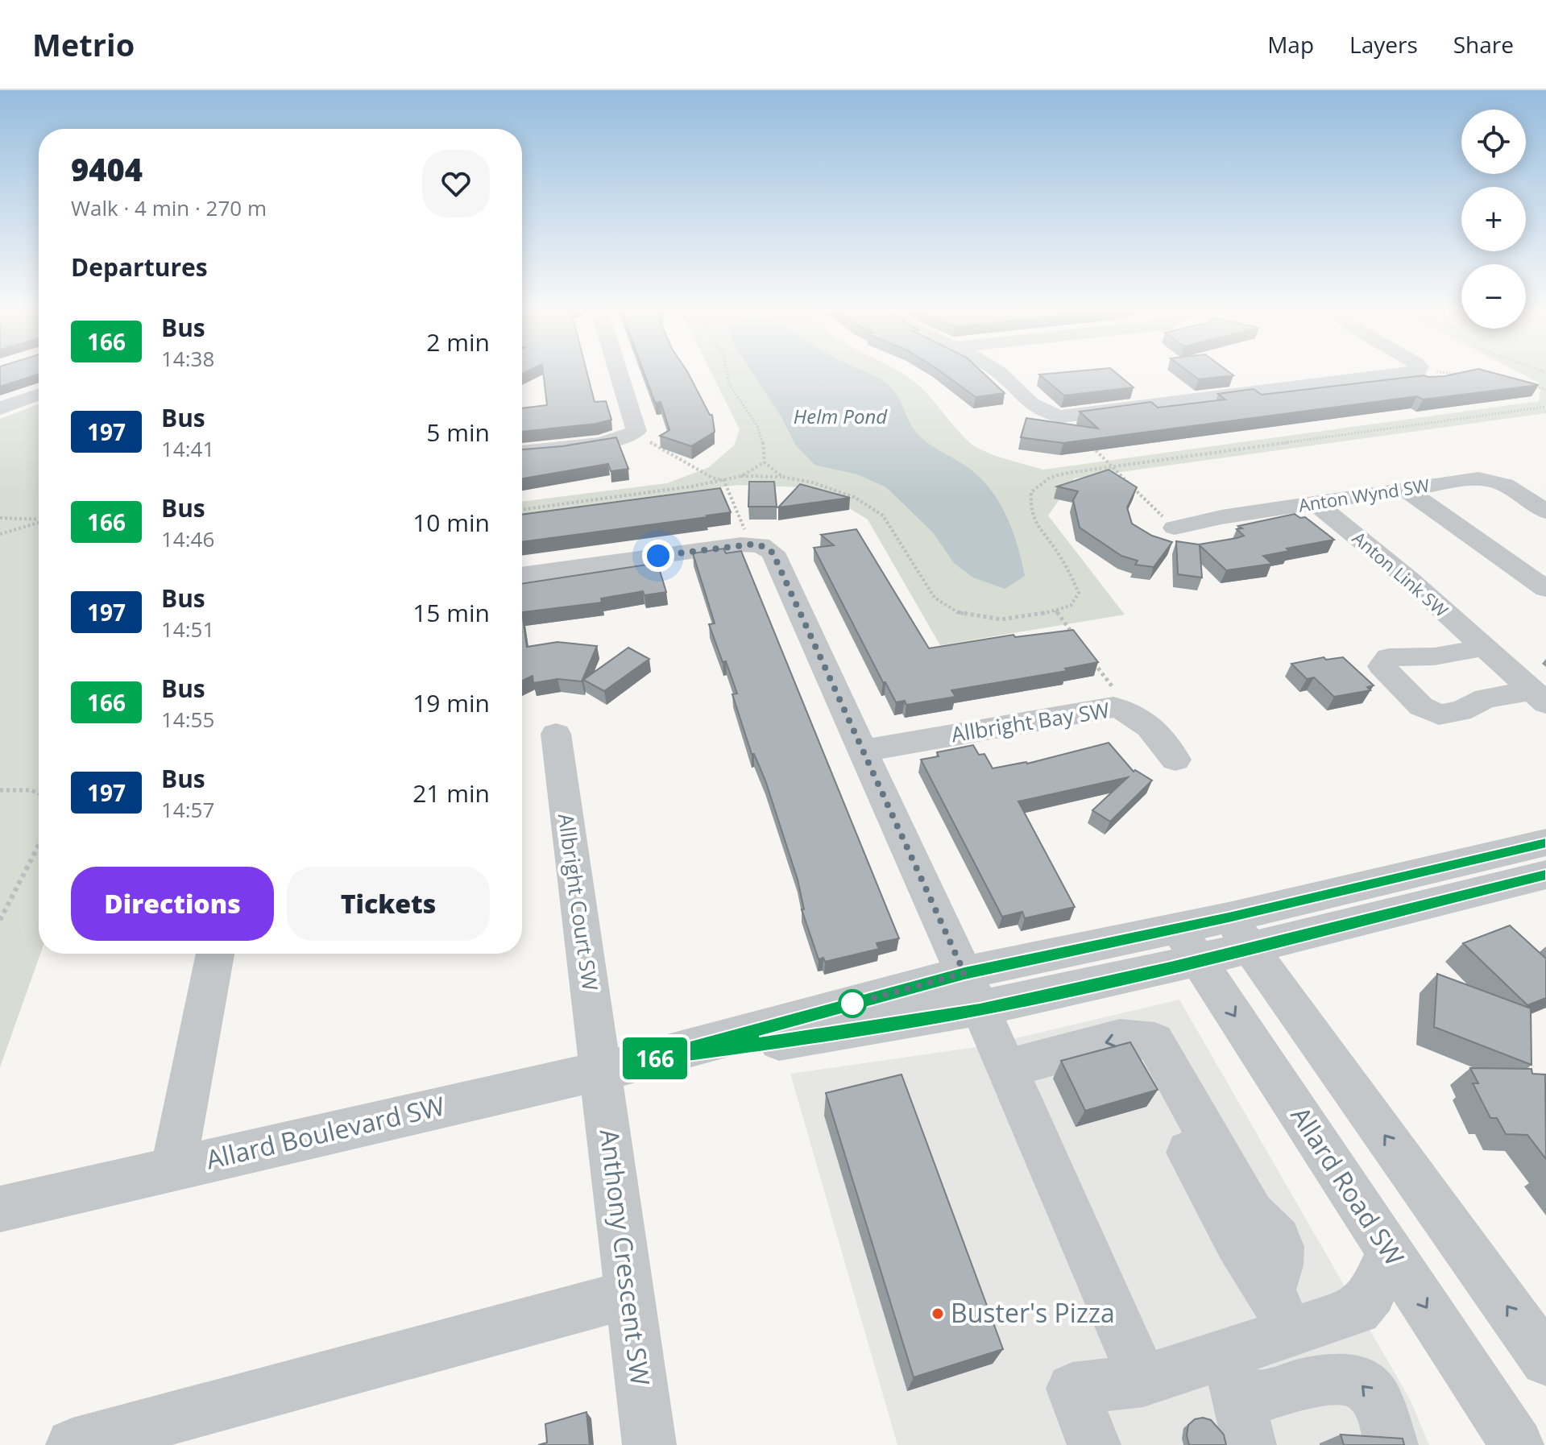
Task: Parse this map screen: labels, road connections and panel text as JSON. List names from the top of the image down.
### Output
{
  "streets": {
    "street": [
      "Anton Wynd SW",
      "Anton Link SW",
      "Allbright Bay SW",
      "Allbright Court SW",
      "Allard Boulevard SW",
      "Allard Road SW",
      "Anthony Crescent SW"
    ]
  },
  "crossings": [
    ["Anton Wynd SW", "Anton Link SW"],
    ["Allbright Court SW", "Allard Boulevard SW"],
    ["Allbright Court SW", "Anthony Crescent SW"],
    ["Allard Boulevard SW", "Allard Road SW"],
    ["Allard Boulevard SW", "Anthony Crescent SW"]
  ],
  "water": ["Helm Pond"],
  "places": ["Buster's Pizza"],
  "lines": ["bus line 166"],
  "page": {
    "header": "Metrio",
    "nav": ["Map", "Layers", "Share"],
    "on_map": "166",
    "map_buttons": ["+", "−"],
    "heading": [
      ["9404", "Walk · 4 min · 270 m"],
      "Departures"
    ],
    "list": [
      {
        "mark": "166",
        "name": "Bus",
        "note": "14:38",
        "value": "2 min"
      },
      {
        "mark": "197",
        "name": "Bus",
        "note": "14:41",
        "value": "5 min"
      },
      {
        "mark": "166",
        "name": "Bus",
        "note": "14:46",
        "value": "10 min"
      },
      {
        "mark": "197",
        "name": "Bus",
        "note": "14:51",
        "value": "15 min"
      },
      {
        "mark": "166",
        "name": "Bus",
        "note": "14:55",
        "value": "19 min"
      },
      {
        "mark": "197",
        "name": "Bus",
        "note": "14:57",
        "value": "21 min"
      }
    ],
    "buttons": ["Directions", "Tickets"]
  }
}
